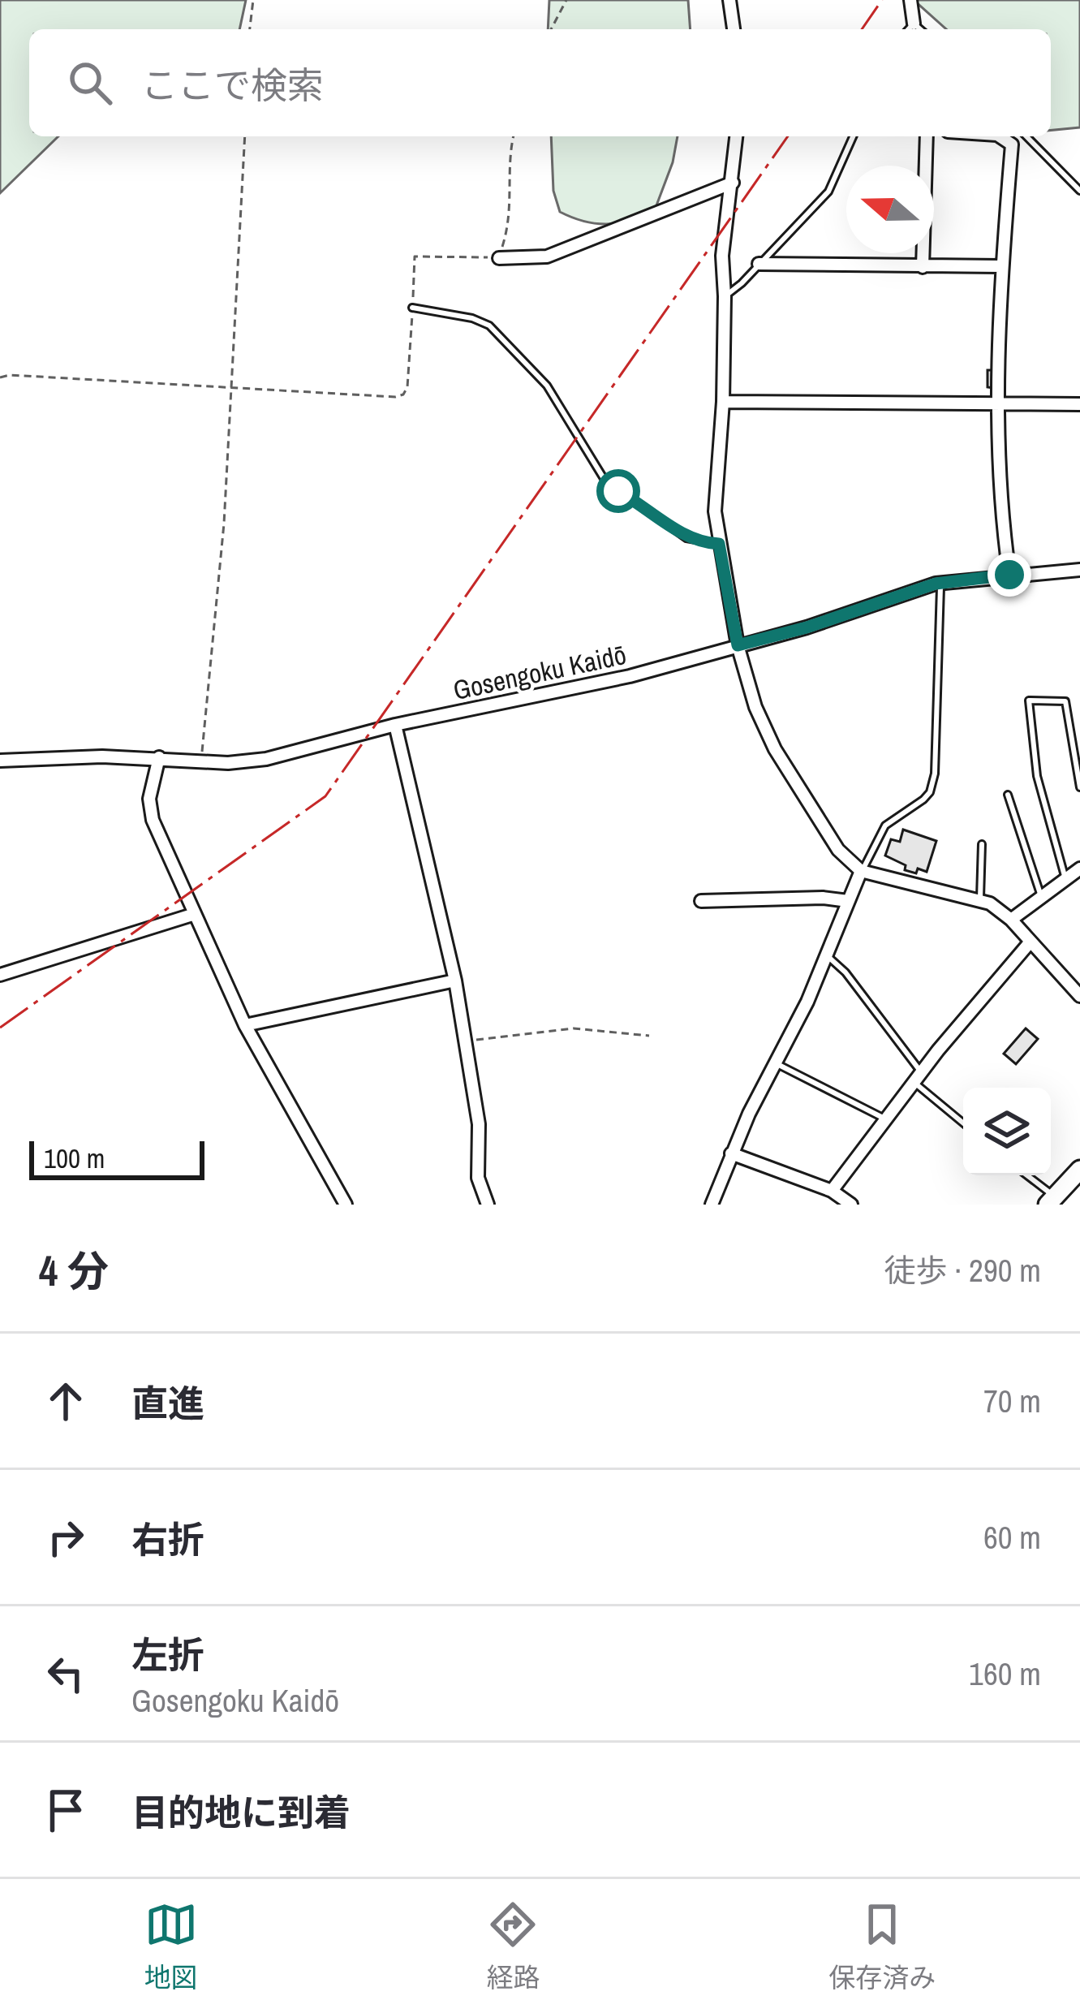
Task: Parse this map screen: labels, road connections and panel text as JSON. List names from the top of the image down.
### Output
{
  "streets": {
    "street": ["Gosengoku Kaidō"]
  },
  "scale_bar": "100 m",
  "north": "left",
  "page": {
    "search": "ここで検索",
    "scale": "100 m",
    "heading": ["4 分", "徒歩 · 290 m"],
    "list": [
      ["直進", "70 m"],
      ["右折", "60 m"],
      ["左折", "Gosengoku Kaidō", "160 m"],
      "目的地に到着"
    ],
    "nav": ["地図", "経路", "保存済み"]
  }
}
